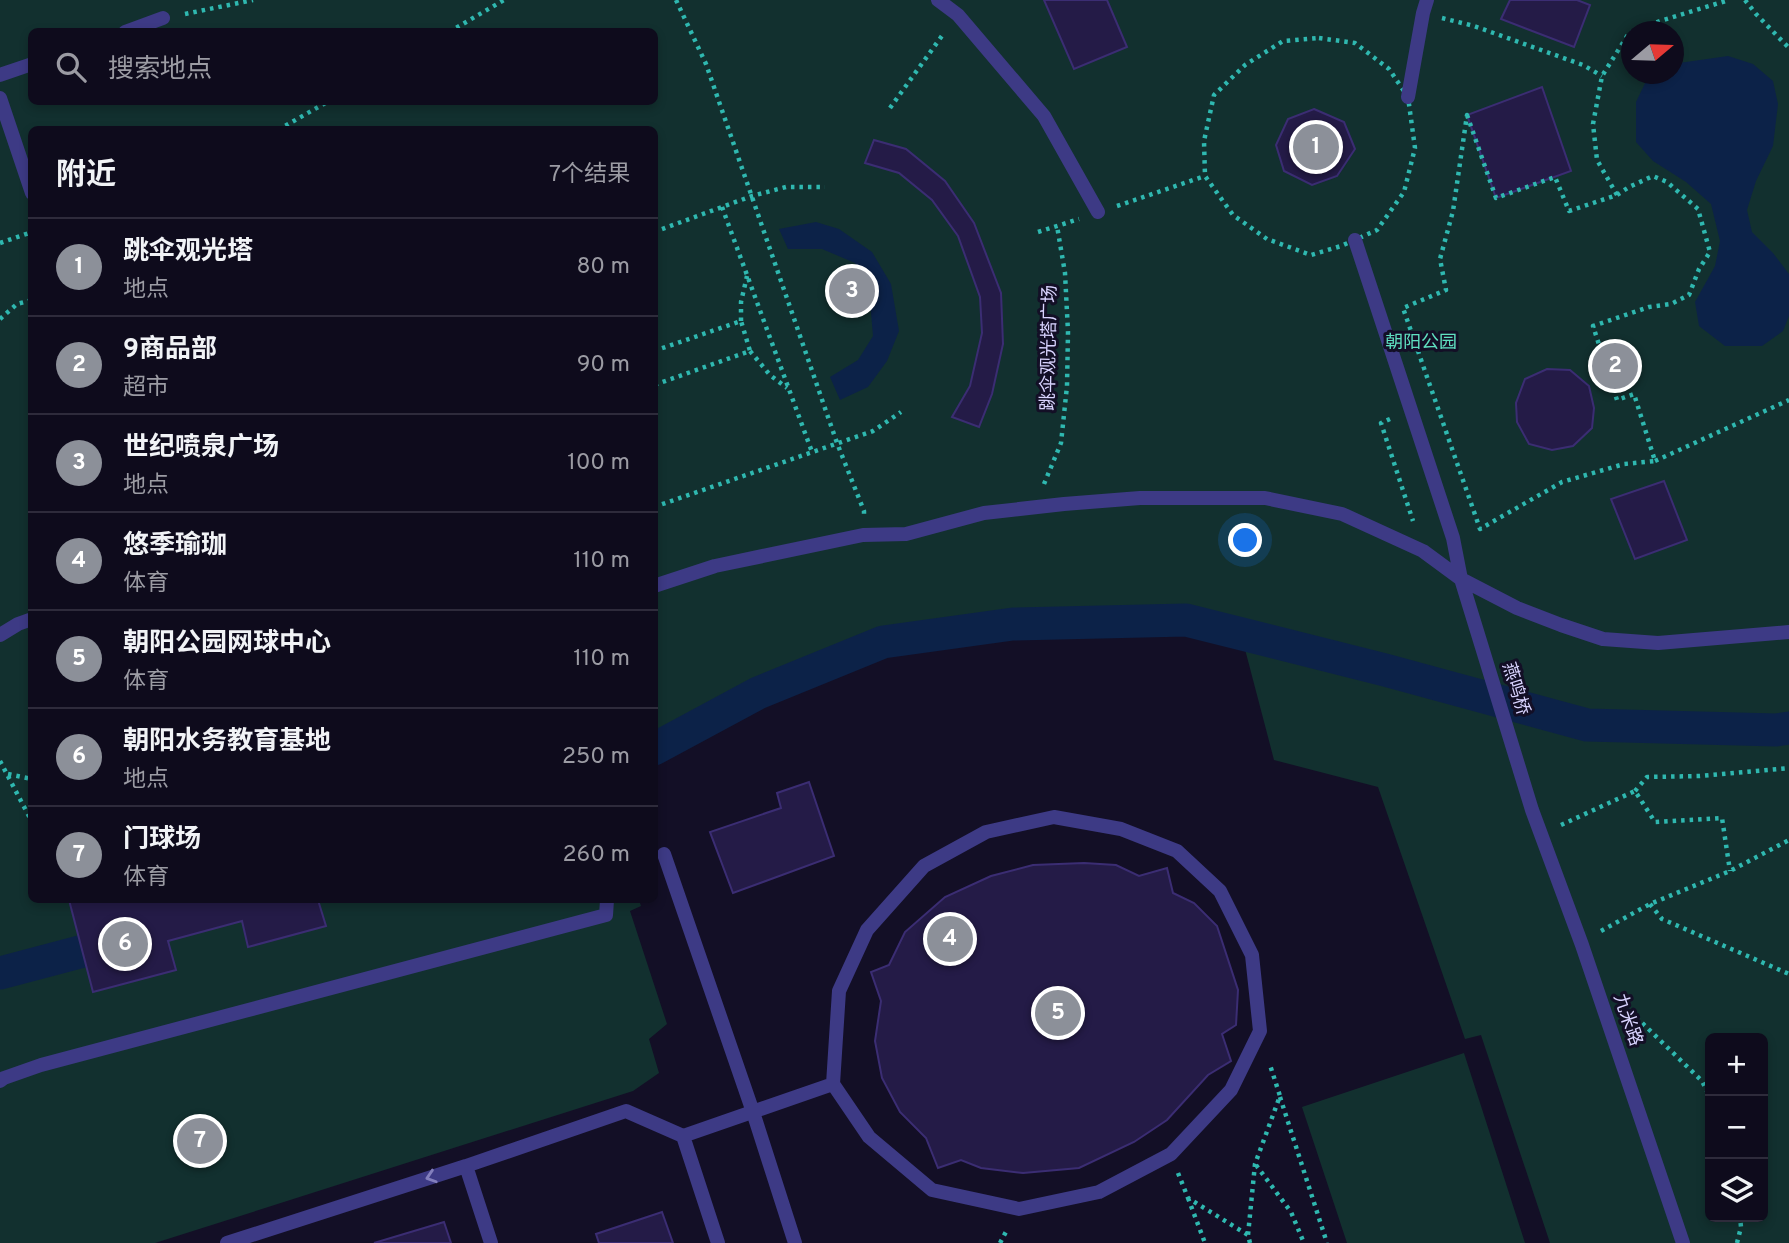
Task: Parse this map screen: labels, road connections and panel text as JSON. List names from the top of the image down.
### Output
{
  "streets": {
    "lane": ["燕鸣桥", "九米路"],
    "path": ["跳伞观光塔广场"]
  },
  "crossings": [
    ["燕鸣桥", "九米路"]
  ],
  "parks": ["朝阳公园"],
  "north": "right",
  "page": {
    "search": "搜索地点",
    "pins": [
      "1",
      "3",
      "2",
      "4",
      "6",
      "5",
      "7"
    ],
    "heading": ["附近", "7个结果"],
    "list": [
      {
        "mark": "1",
        "name": "跳伞观光塔",
        "note": "地点",
        "value": "80 m"
      },
      {
        "mark": "2",
        "name": "9商品部",
        "note": "超市",
        "value": "90 m"
      },
      {
        "mark": "3",
        "name": "世纪喷泉广场",
        "note": "地点",
        "value": "100 m"
      },
      {
        "mark": "4",
        "name": "悠季瑜珈",
        "note": "体育",
        "value": "110 m"
      },
      {
        "mark": "5",
        "name": "朝阳公园网球中心",
        "note": "体育",
        "value": "110 m"
      },
      {
        "mark": "6",
        "name": "朝阳水务教育基地",
        "note": "地点",
        "value": "250 m"
      },
      {
        "mark": "7",
        "name": "门球场",
        "note": "体育",
        "value": "260 m"
      }
    ],
    "map_buttons": ["+", "−"]
  }
}
